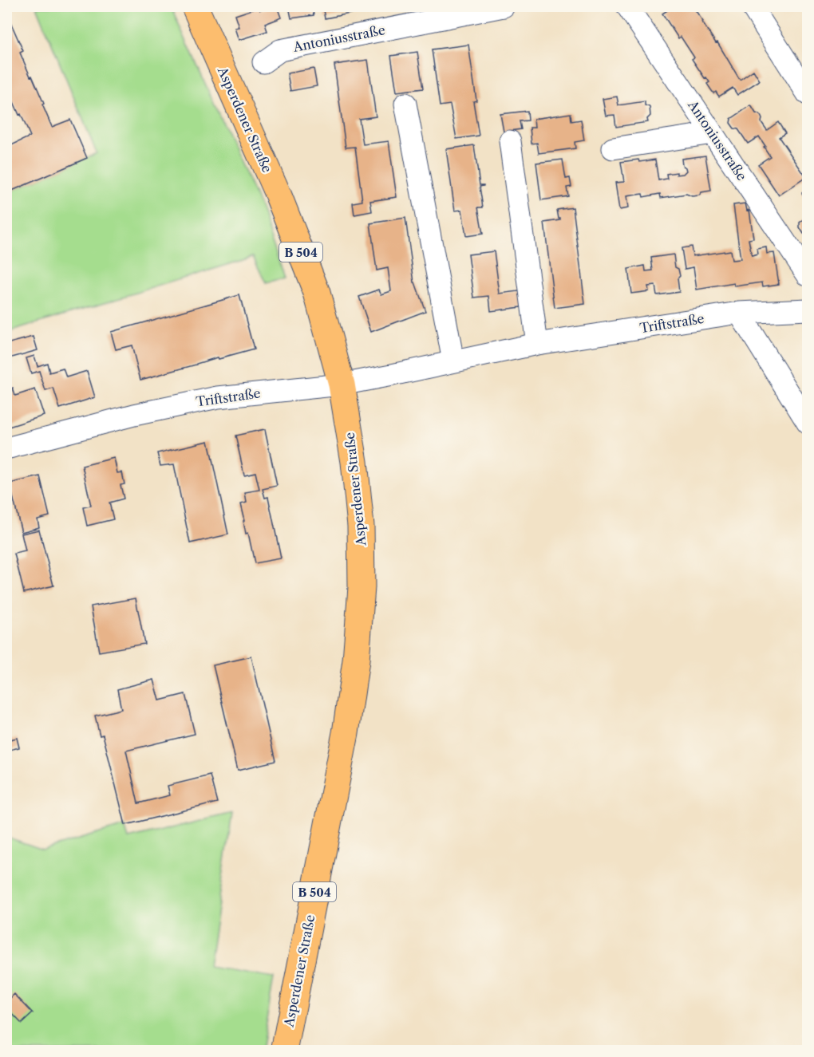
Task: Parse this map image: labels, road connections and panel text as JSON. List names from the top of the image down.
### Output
{
  "streets": {
    "main road": ["Asperdener Straße", "B 504"],
    "street": ["Antoniusstraße", "Triftstraße"]
  },
  "crossings": [
    ["Asperdener Straße", "Triftstraße"]
  ]
}
